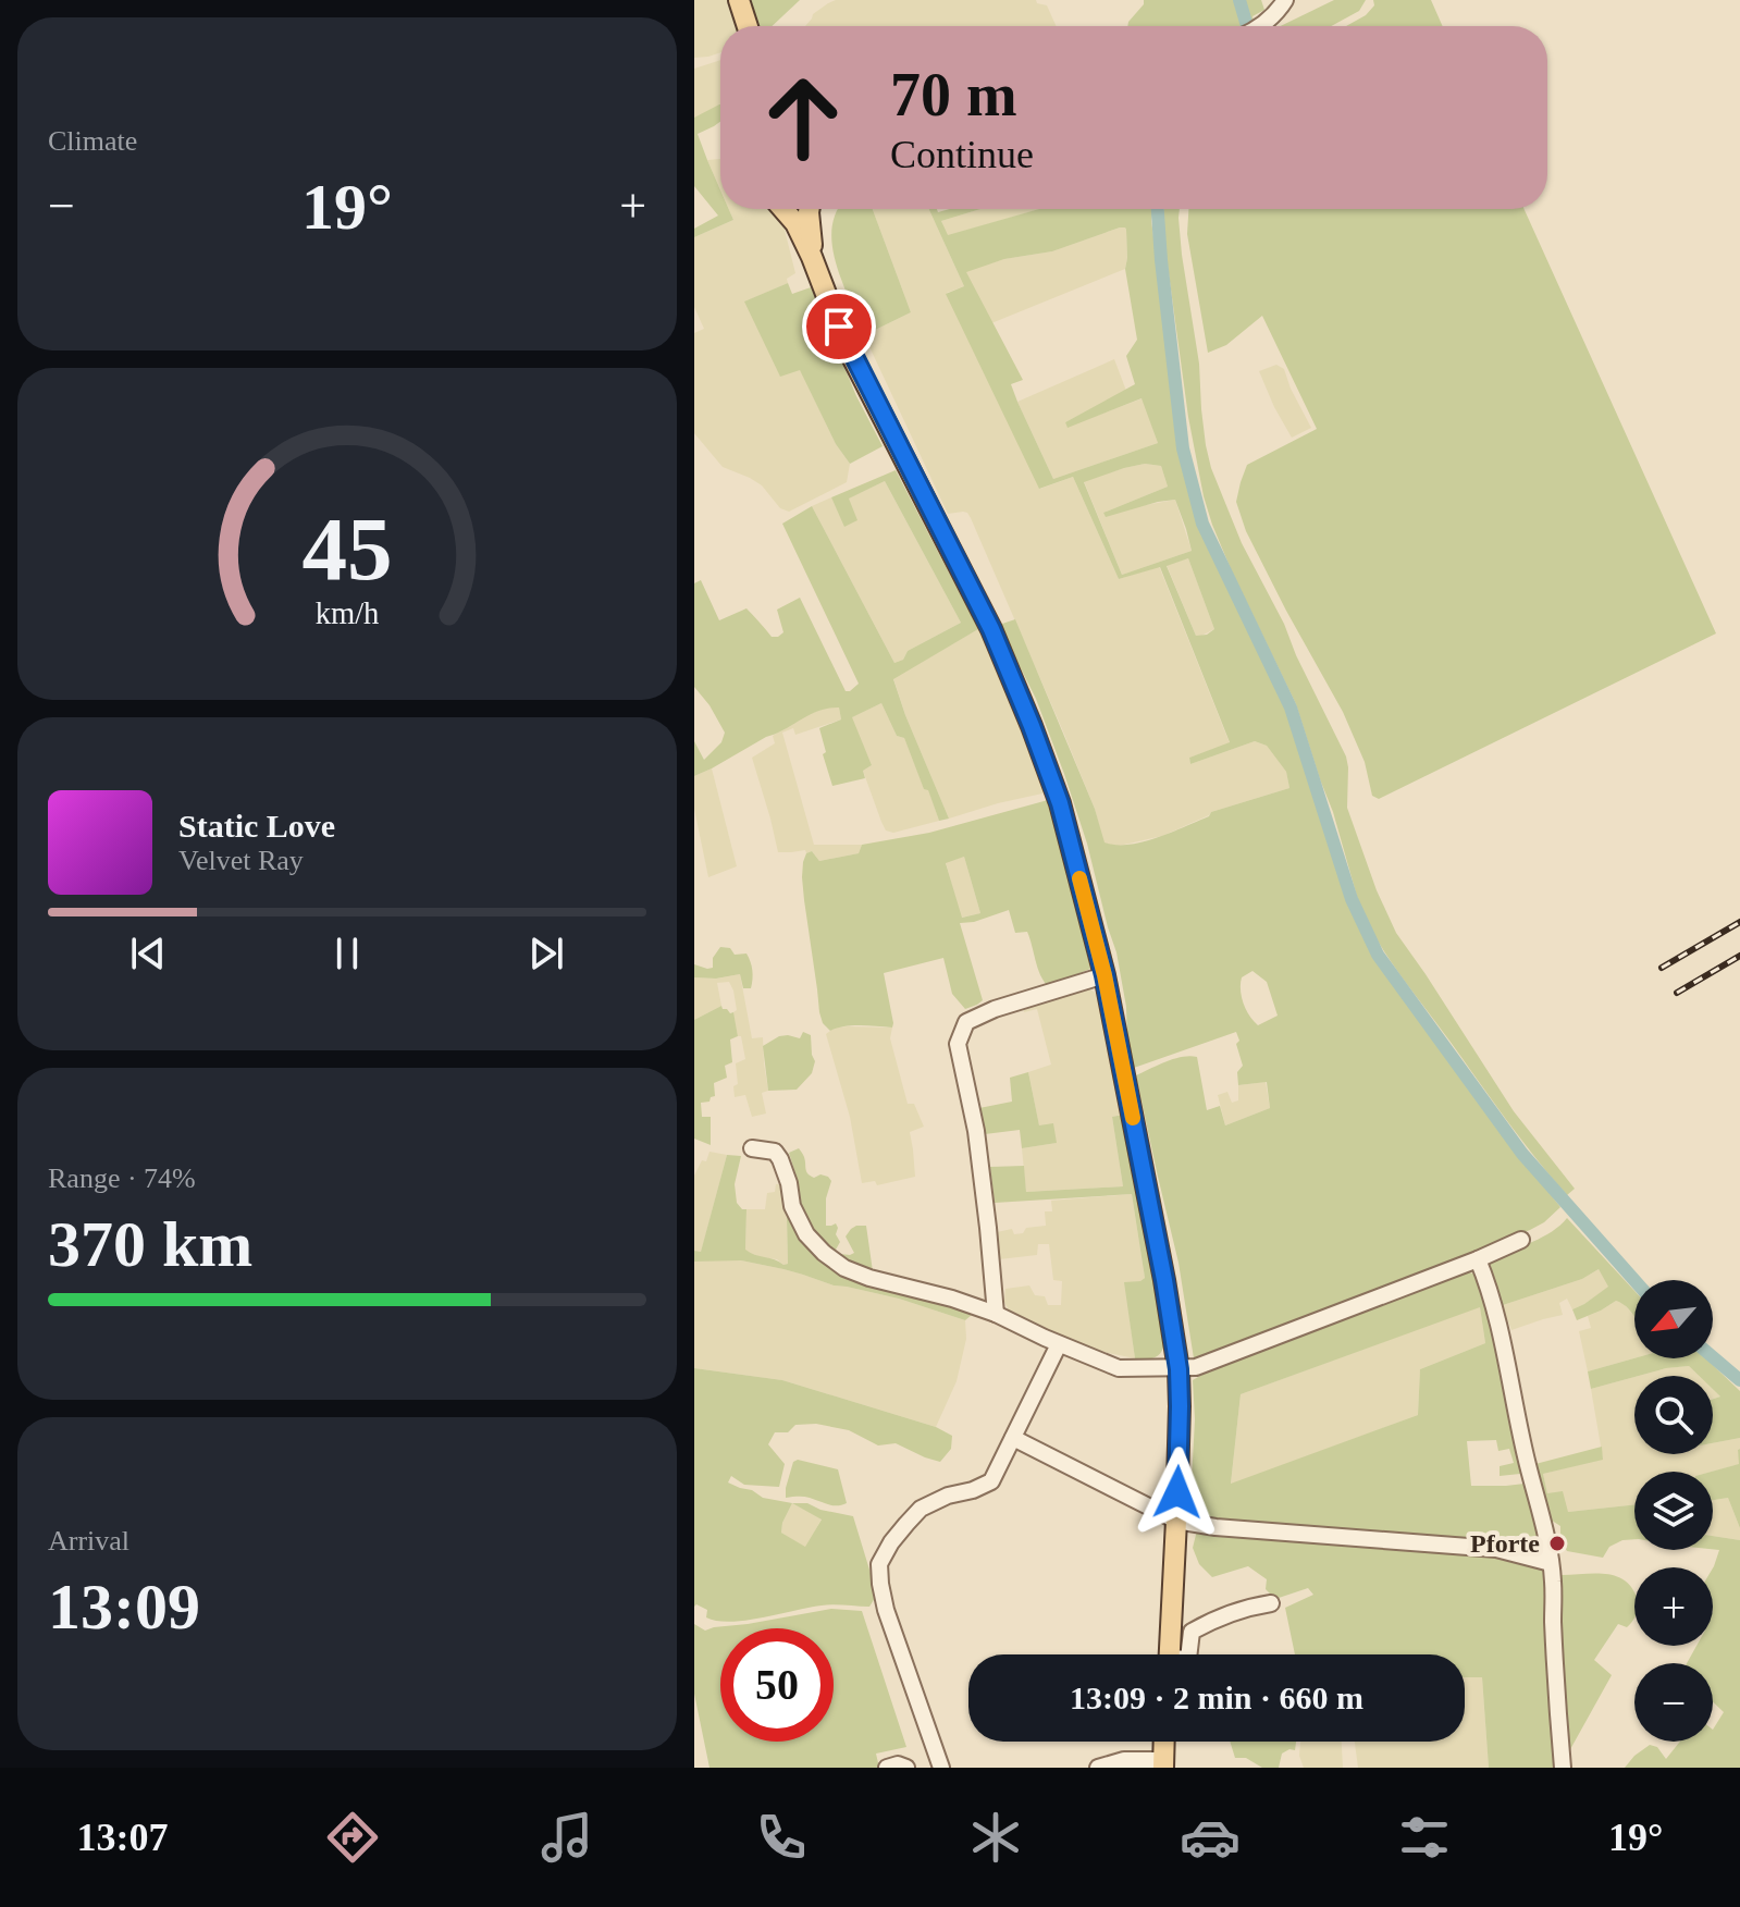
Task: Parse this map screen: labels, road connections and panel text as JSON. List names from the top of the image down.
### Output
{
  "places": ["Pforte"],
  "north": "bottom left",
  "page": {
    "tile": [
      "Climate",
      ["Range · 74%", "370 km"],
      ["Arrival", "13:09"]
    ],
    "turn": ["70 m", "Continue"],
    "heat": ["−", "19°", "+"],
    "song": ["Static Love", "Velvet Ray"],
    "map_buttons": ["+", "−"],
    "limit": "50",
    "trip": "13:09 · 2 min · 660 m",
    "tabs": ["13:07", "19°"],
    "gauge": ["45", "km/h"]
  }
}
